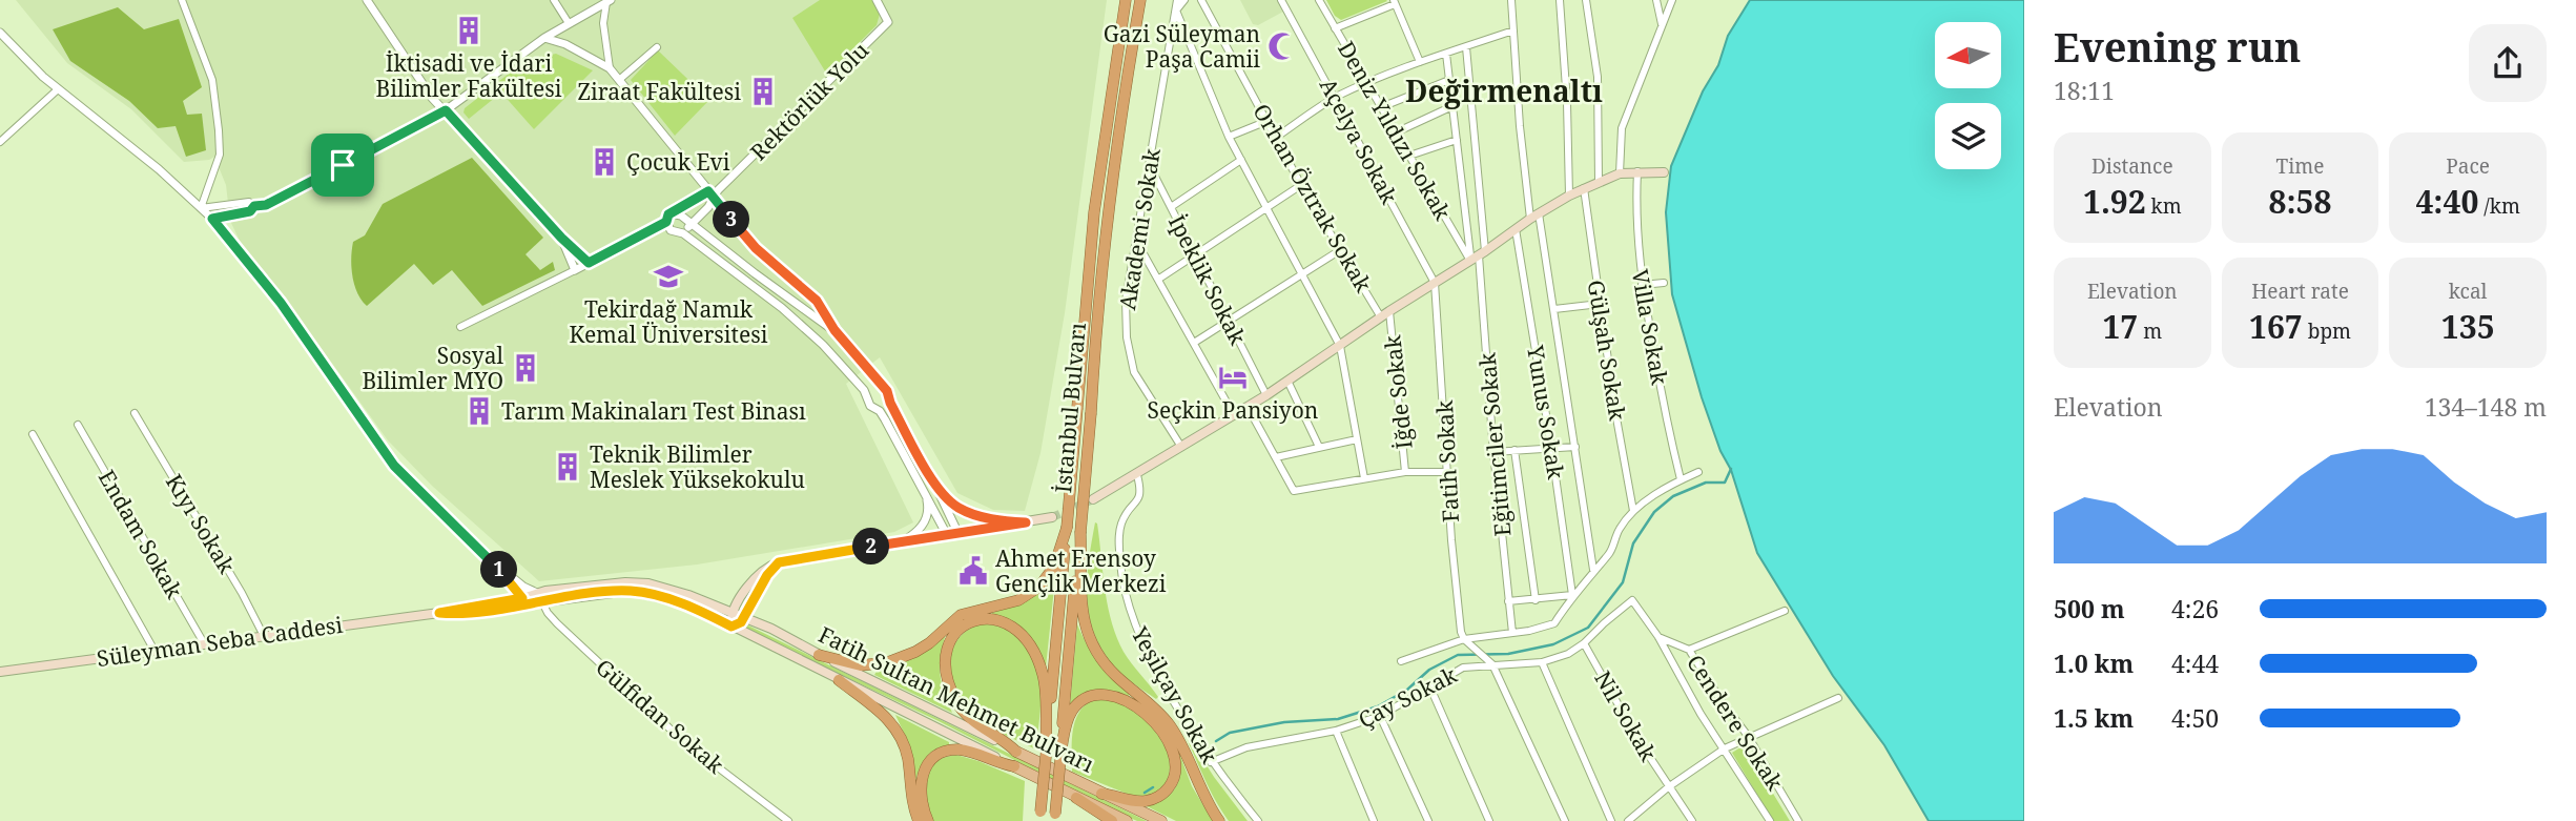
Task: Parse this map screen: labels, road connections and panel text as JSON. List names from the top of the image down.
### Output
{
  "streets": {
    "highway": ["İstanbul Bulvarı"],
    "main road": ["Süleyman Seba Caddesi", "Fatih Sultan Mehmet Bulvarı"],
    "street": [
      "Rektörlük Yolu",
      "Deniz Yıldızı Sokak",
      "Açelya Sokak",
      "Orhan Öztrak Sokak",
      "Akademi Sokak",
      "İpeklik Sokak",
      "Villa Sokak",
      "Gülşah Sokak",
      "İğde Sokak",
      "Yunus Sokak",
      "Eğitimciler Sokak",
      "Fatih Sokak",
      "Kıyı Sokak",
      "Endam Sokak",
      "Yeşilçay Sokak",
      "Çay Sokak",
      "Gülfidan Sokak",
      "Nil Sokak",
      "Cendere Sokak"
    ]
  },
  "crossings": [
    ["Deniz Yıldızı Sokak", "Eğitimciler Sokak"],
    ["Açelya Sokak", "Fatih Sokak"],
    ["Orhan Öztrak Sokak", "İğde Sokak"],
    ["Akademi Sokak", "İpeklik Sokak"],
    ["Kıyı Sokak", "Süleyman Seba Caddesi"],
    ["Endam Sokak", "Süleyman Seba Caddesi"],
    ["Süleyman Seba Caddesi", "Fatih Sultan Mehmet Bulvarı"],
    ["Süleyman Seba Caddesi", "Gülfidan Sokak"],
    ["Yeşilçay Sokak", "Çay Sokak"],
    ["Çay Sokak", "Nil Sokak"],
    ["Çay Sokak", "Cendere Sokak"]
  ],
  "districts": ["Değirmenaltı"],
  "places": {
    "building": [
      "İktisadi ve İdari Bilimler Fakültesi",
      "Ziraat Fakültesi",
      "Çocuk Evi",
      "Sosyal Bilimler MYO",
      "Tarım Makinaları Test Binası",
      "Teknik Bilimler Meslek Yüksekokulu"
    ],
    "mosque": ["Gazi Süleyman Paşa Camii"],
    "school or university": ["Tekirdağ Namık Kemal Üniversitesi"],
    "hotel": ["Seçkin Pansiyon"],
    "public building": ["Ahmet Erensoy Gençlik Merkezi"]
  },
  "north": "left",
  "page": {
    "heading": ["Evening run", "18:11"],
    "stats": [
      ["Distance", "1.92 km"],
      ["Time", "8:58"],
      ["Pace", "4:40 /km"],
      ["Elevation", "17 m"],
      ["Heart rate", "167 bpm"],
      ["kcal", "135"]
    ],
    "pins": ["3", "2", "1"],
    "chart": ["Elevation", "134–148 m"],
    "list": [
      {
        "name": "500 m",
        "note": "4:26"
      },
      {
        "name": "1.0 km",
        "note": "4:44"
      },
      {
        "name": "1.5 km",
        "note": "4:50"
      }
    ]
  }
}
